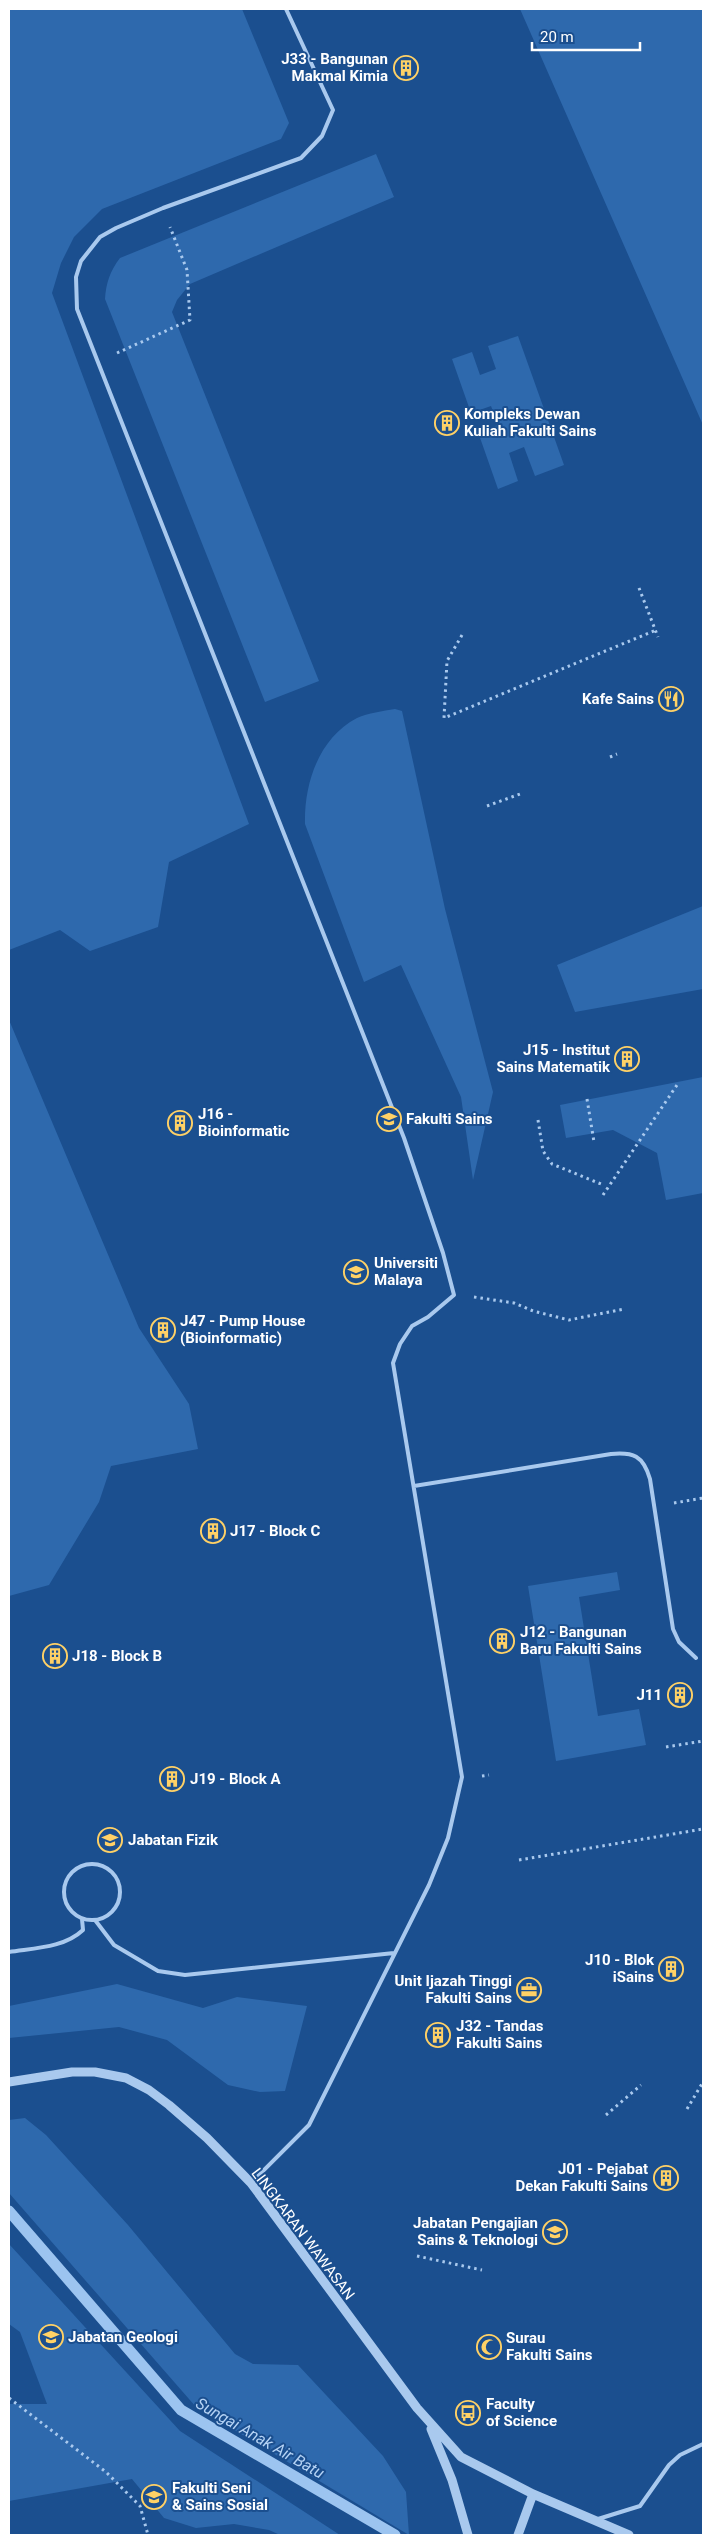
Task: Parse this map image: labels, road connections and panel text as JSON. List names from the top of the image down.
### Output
{
  "streets": {
    "street": ["LINGKARAN WAWASAN"]
  },
  "water": ["Sungai Anak Air Batu"],
  "places": {
    "building": [
      "J33 - Bangunan Makmal Kimia",
      "Kompleks Dewan Kuliah Fakulti Sains",
      "J15 - Institut Sains Matematik",
      "J16 - Bioinformatic",
      "J47 - Pump House (Bioinformatic)",
      "J17 - Block C",
      "J12 - Bangunan Baru Fakulti Sains",
      "J18 - Block B",
      "J11",
      "J19 - Block A",
      "J10 - Blok iSains",
      "J32 - Tandas Fakulti Sains",
      "J01 - Pejabat Dekan Fakulti Sains"
    ],
    "restaurant": ["Kafe Sains"],
    "school or university": [
      "Fakulti Sains",
      "Universiti Malaya",
      "Jabatan Fizik",
      "Jabatan Pengajian Sains & Teknologi",
      "Jabatan Geologi",
      "Fakulti Seni & Sains Sosial"
    ],
    "office": ["Unit Ijazah Tinggi Fakulti Sains"],
    "mosque": ["Surau Fakulti Sains"],
    "bus stop": ["Faculty of Science"]
  },
  "scale_bar": "20 m"
}
